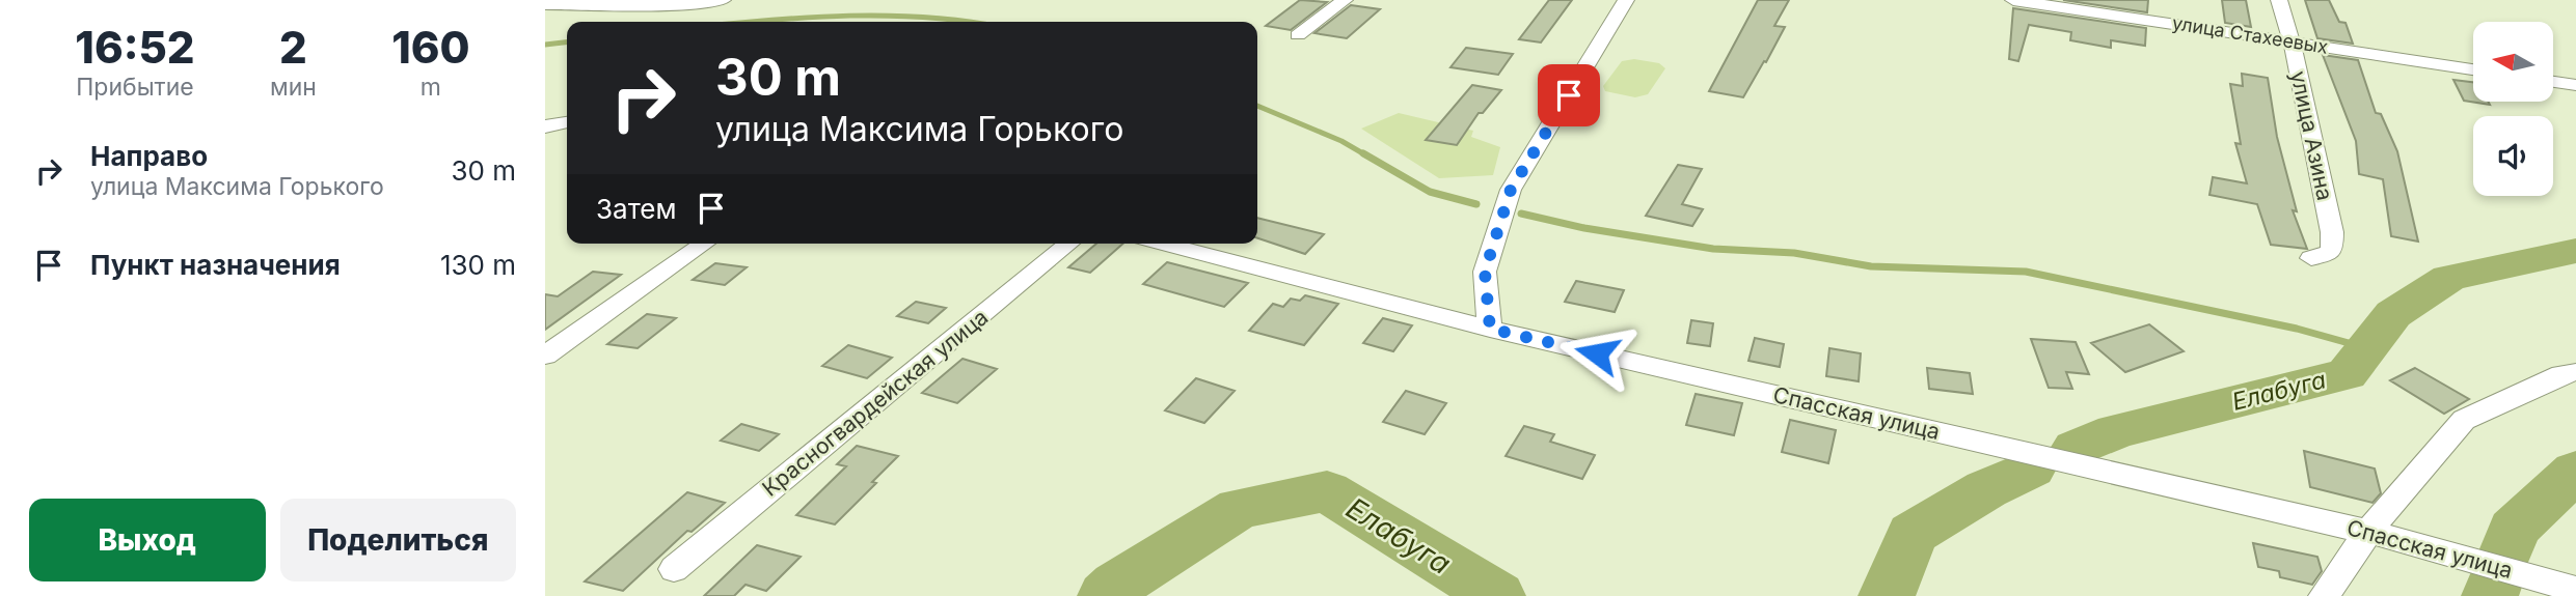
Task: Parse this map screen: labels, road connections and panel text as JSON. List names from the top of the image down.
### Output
{
  "streets": {
    "street": [
      "улица Стахеевых",
      "улица Азина",
      "Красногвардейская улица",
      "Спасская улица"
    ]
  },
  "crossings": [
    ["улица Стахеевых", "улица Азина"]
  ],
  "water": ["Елабуга"],
  "north": "left",
  "page": {
    "eta": [
      "16:52",
      "Прибытие",
      "2",
      "мин",
      "160",
      "m"
    ],
    "turn": ["30 m", "улица Максима Горького"],
    "list": [
      {
        "name": "Направо",
        "note": "улица Максима Горького",
        "value": "30 m"
      },
      {
        "name": "Пункт назначения",
        "value": "130 m"
      }
    ],
    "then": "Затем",
    "buttons": ["Выход", "Поделиться"]
  }
}
